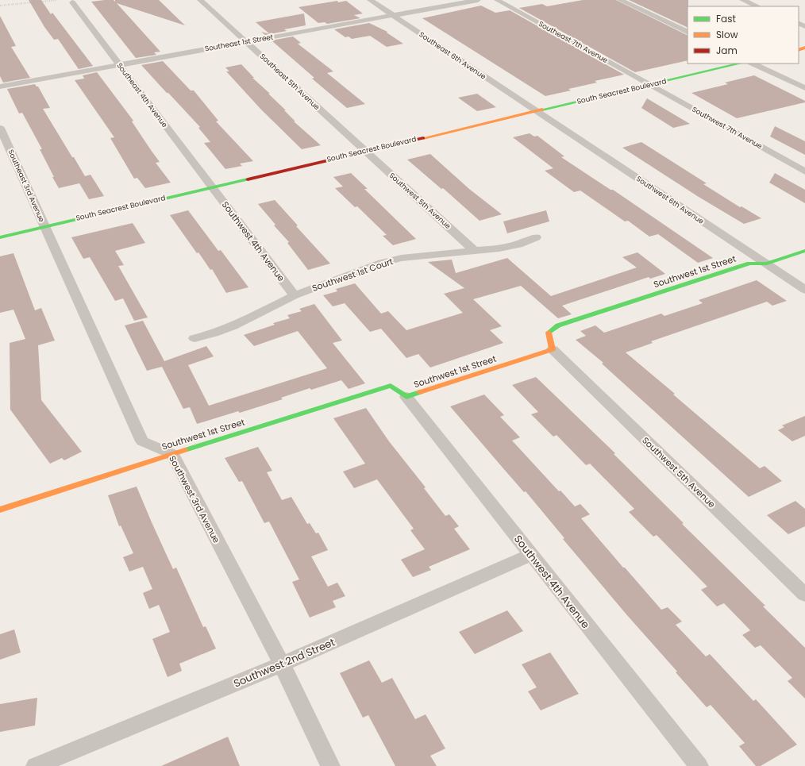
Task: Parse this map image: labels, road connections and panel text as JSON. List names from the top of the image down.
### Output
{
  "streets": {
    "street": [
      "Southeast 7th Avenue",
      "Southeast 1st Street",
      "Southeast 6th Avenue",
      "Southeast 5th Avenue",
      "South Seacrest Boulevard",
      "Southeast 4th Avenue",
      "Southwest 7th Avenue",
      "Southeast 3rd Avenue",
      "Southwest 6th Avenue",
      "Southwest 5th Avenue",
      "Southwest 4th Avenue",
      "Southwest 1st Street",
      "Southwest 1st Court",
      "Southwest 3rd Avenue",
      "Southwest 2nd Street"
    ]
  },
  "crossings": [
    ["Southeast 7th Avenue", "South Seacrest Boulevard"],
    ["Southeast 7th Avenue", "Southwest 7th Avenue"],
    ["Southeast 1st Street", "Southeast 6th Avenue"],
    ["Southeast 1st Street", "Southeast 5th Avenue"],
    ["Southeast 1st Street", "Southeast 4th Avenue"],
    ["Southeast 6th Avenue", "South Seacrest Boulevard"],
    ["Southeast 6th Avenue", "Southwest 6th Avenue"],
    ["Southeast 5th Avenue", "South Seacrest Boulevard"],
    ["Southeast 5th Avenue", "Southwest 5th Avenue"],
    ["South Seacrest Boulevard", "Southeast 4th Avenue"],
    ["South Seacrest Boulevard", "Southwest 7th Avenue"],
    ["South Seacrest Boulevard", "Southeast 3rd Avenue"],
    ["South Seacrest Boulevard", "Southwest 6th Avenue"],
    ["South Seacrest Boulevard", "Southwest 5th Avenue"],
    ["South Seacrest Boulevard", "Southwest 4th Avenue"],
    ["South Seacrest Boulevard", "Southwest 3rd Avenue"],
    ["Southeast 4th Avenue", "Southwest 4th Avenue"],
    ["Southeast 3rd Avenue", "Southwest 3rd Avenue"],
    ["Southwest 6th Avenue", "Southwest 1st Street"],
    ["Southwest 5th Avenue", "Southwest 1st Street"],
    ["Southwest 5th Avenue", "Southwest 1st Court"],
    ["Southwest 4th Avenue", "Southwest 1st Street"],
    ["Southwest 4th Avenue", "Southwest 1st Court"],
    ["Southwest 4th Avenue", "Southwest 2nd Street"],
    ["Southwest 1st Street", "Southwest 3rd Avenue"],
    ["Southwest 3rd Avenue", "Southwest 2nd Street"]
  ],
  "legend": ["Fast", "Slow", "Jam"]
}
